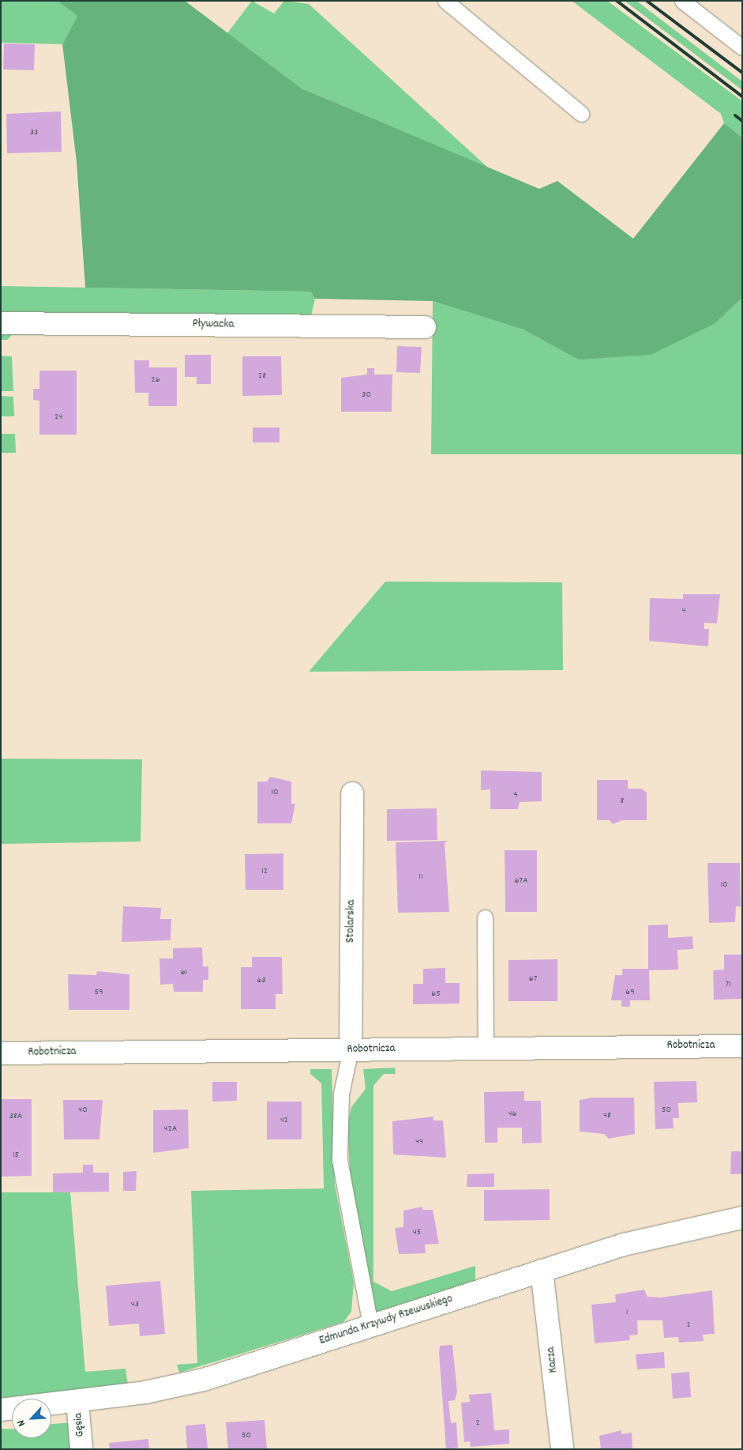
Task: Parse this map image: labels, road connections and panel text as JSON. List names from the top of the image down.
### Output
{
  "streets": {
    "street": [
      "Pływacka",
      "Stolarska",
      "Robotnicza",
      "Edmunda Krzywdy Rzewuskiego",
      "Kacza",
      "Gęsia"
    ]
  },
  "crossings": [
    ["Stolarska", "Robotnicza"],
    ["Edmunda Krzywdy Rzewuskiego", "Kacza"],
    ["Edmunda Krzywdy Rzewuskiego", "Gęsia"]
  ],
  "house_numbers": [
    "33",
    "28",
    "26",
    "30",
    "24",
    "4",
    "10",
    "9",
    "8",
    "12",
    "11",
    "67A",
    "10",
    "61",
    "67",
    "63",
    "71",
    "59",
    "69",
    "65",
    "40",
    "50",
    "46",
    "48",
    "38A",
    "42",
    "42A",
    "44",
    "15",
    "45",
    "43",
    "1",
    "2",
    "2",
    "50"
  ],
  "north": "bottom left"
}
